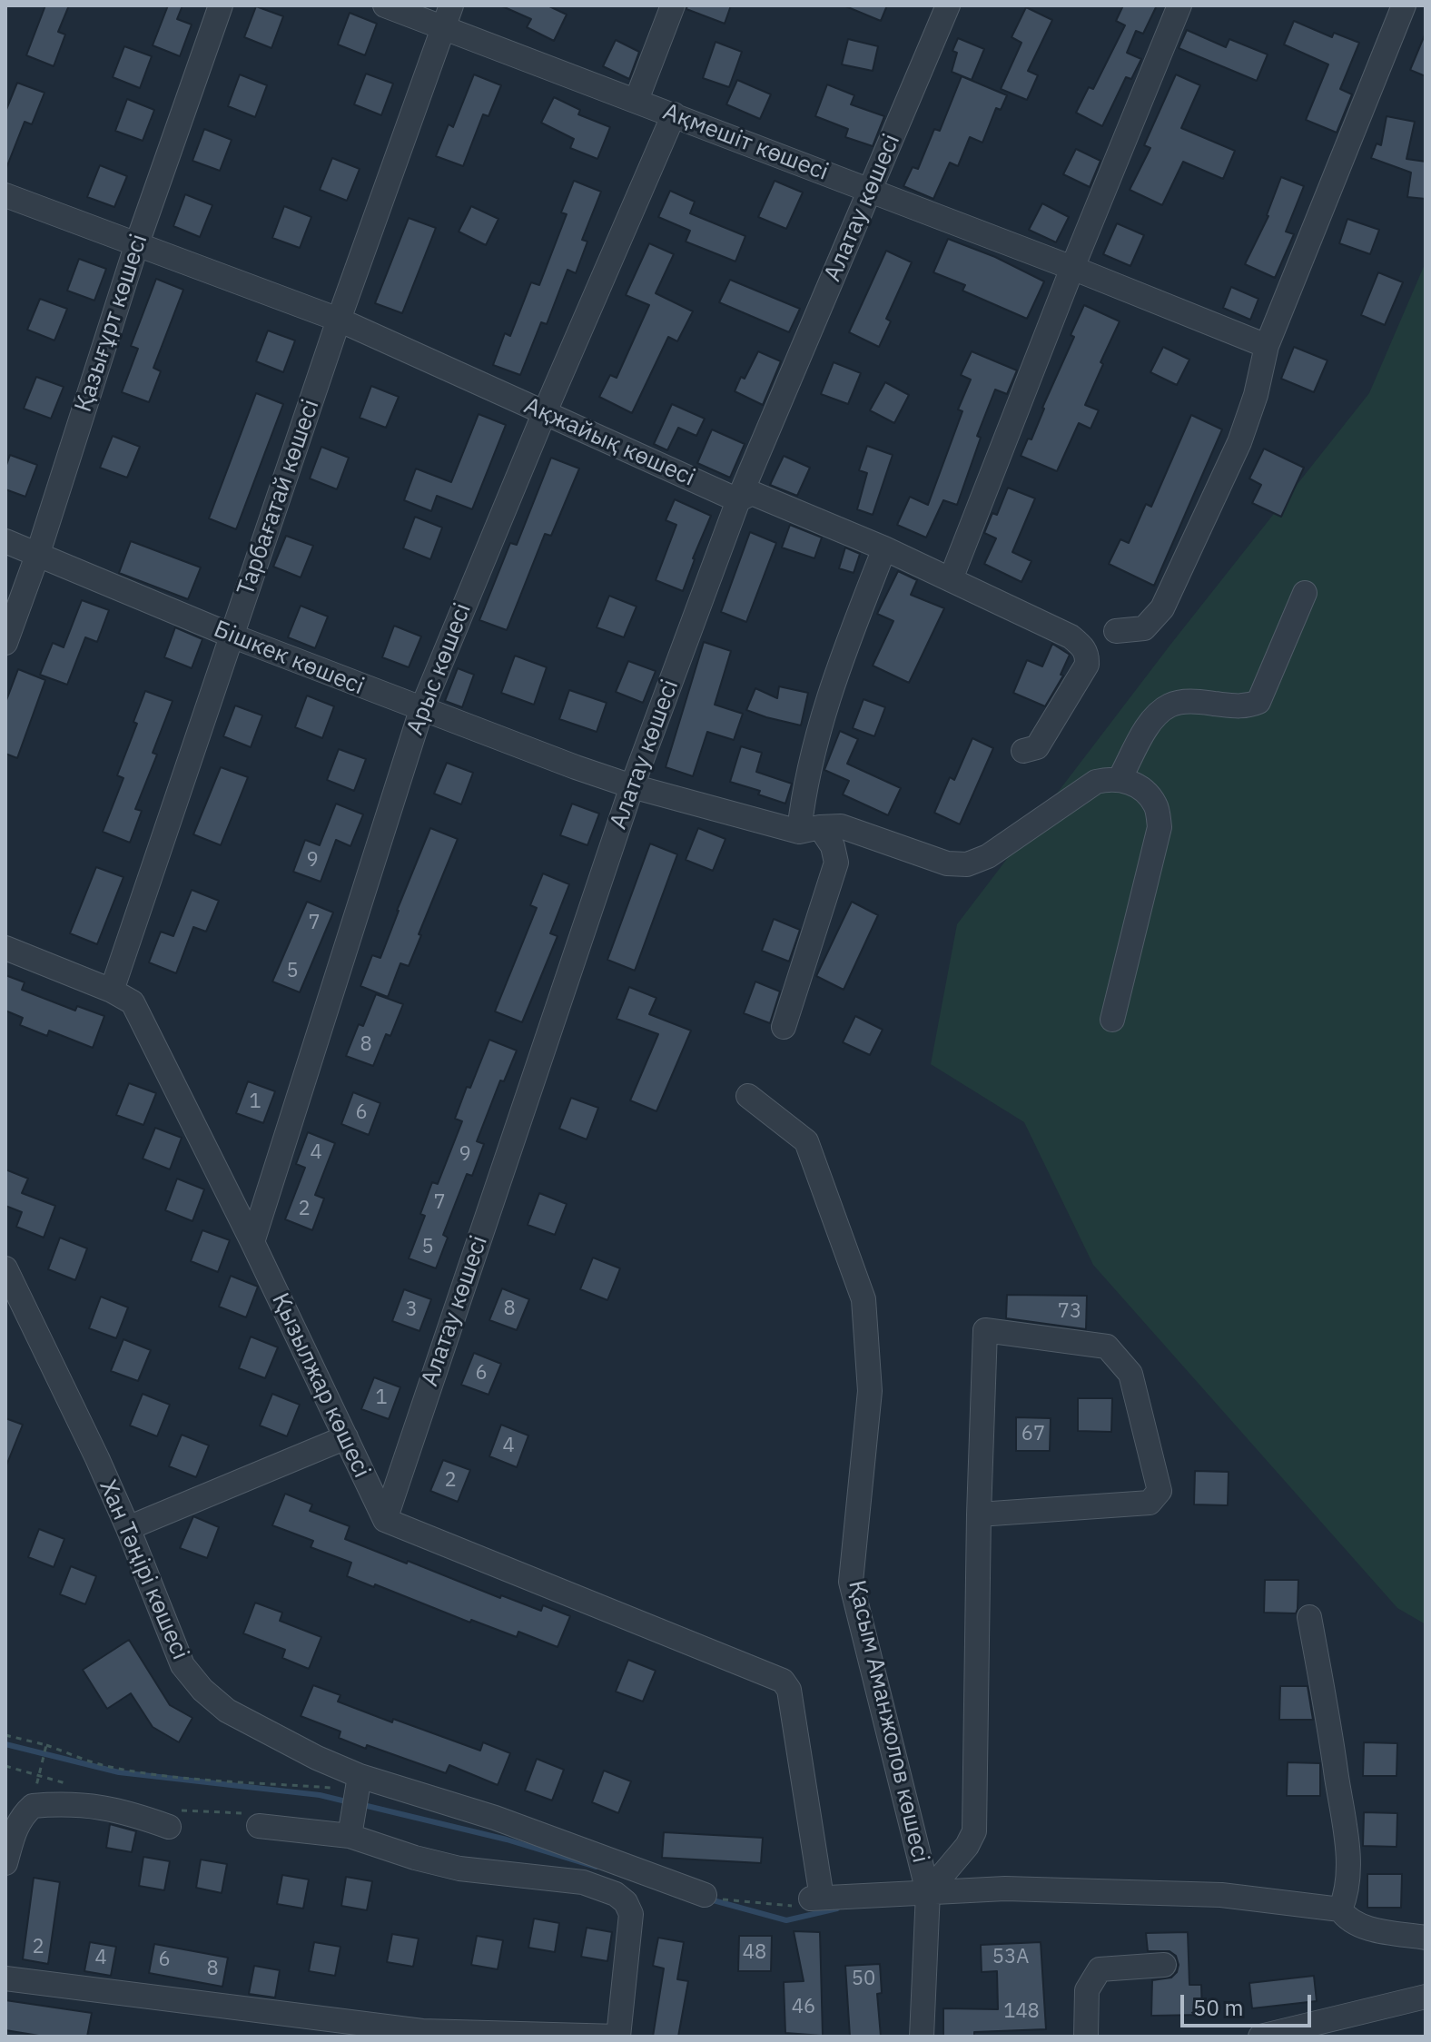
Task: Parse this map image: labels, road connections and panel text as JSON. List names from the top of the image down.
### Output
{
  "streets": {
    "street": [
      "Ақмешіт көшесі",
      "Алатау көшесі",
      "Қазығұрт көшесі",
      "Ақжайық көшесі",
      "Тарбағатай көшесі",
      "Бішкек көшесі",
      "Арыс көшесі",
      "Қызылжар көшесі",
      "Хан Тәңірі көшесі",
      "Қасым Аманжолов көшесі"
    ]
  },
  "crossings": [
    ["Ақмешіт көшесі", "Алатау көшесі"],
    ["Ақмешіт көшесі", "Тарбағатай көшесі"],
    ["Ақмешіт көшесі", "Арыс көшесі"],
    ["Алатау көшесі", "Ақжайық көшесі"],
    ["Алатау көшесі", "Бішкек көшесі"],
    ["Алатау көшесі", "Қызылжар көшесі"],
    ["Қазығұрт көшесі", "Ақжайық көшесі"],
    ["Қазығұрт көшесі", "Бішкек көшесі"],
    ["Ақжайық көшесі", "Тарбағатай көшесі"],
    ["Ақжайық көшесі", "Арыс көшесі"],
    ["Тарбағатай көшесі", "Бішкек көшесі"],
    ["Тарбағатай көшесі", "Қызылжар көшесі"],
    ["Бішкек көшесі", "Арыс көшесі"],
    ["Арыс көшесі", "Қызылжар көшесі"]
  ],
  "house_numbers": [
    "9",
    "7",
    "5",
    "8",
    "1",
    "6",
    "4",
    "9",
    "7",
    "2",
    "5",
    "8",
    "3",
    "73",
    "6",
    "1",
    "67",
    "4",
    "2",
    "2",
    "48",
    "53А",
    "4",
    "6",
    "8",
    "50",
    "46",
    "148"
  ],
  "scale_bar": "50 m"
}
